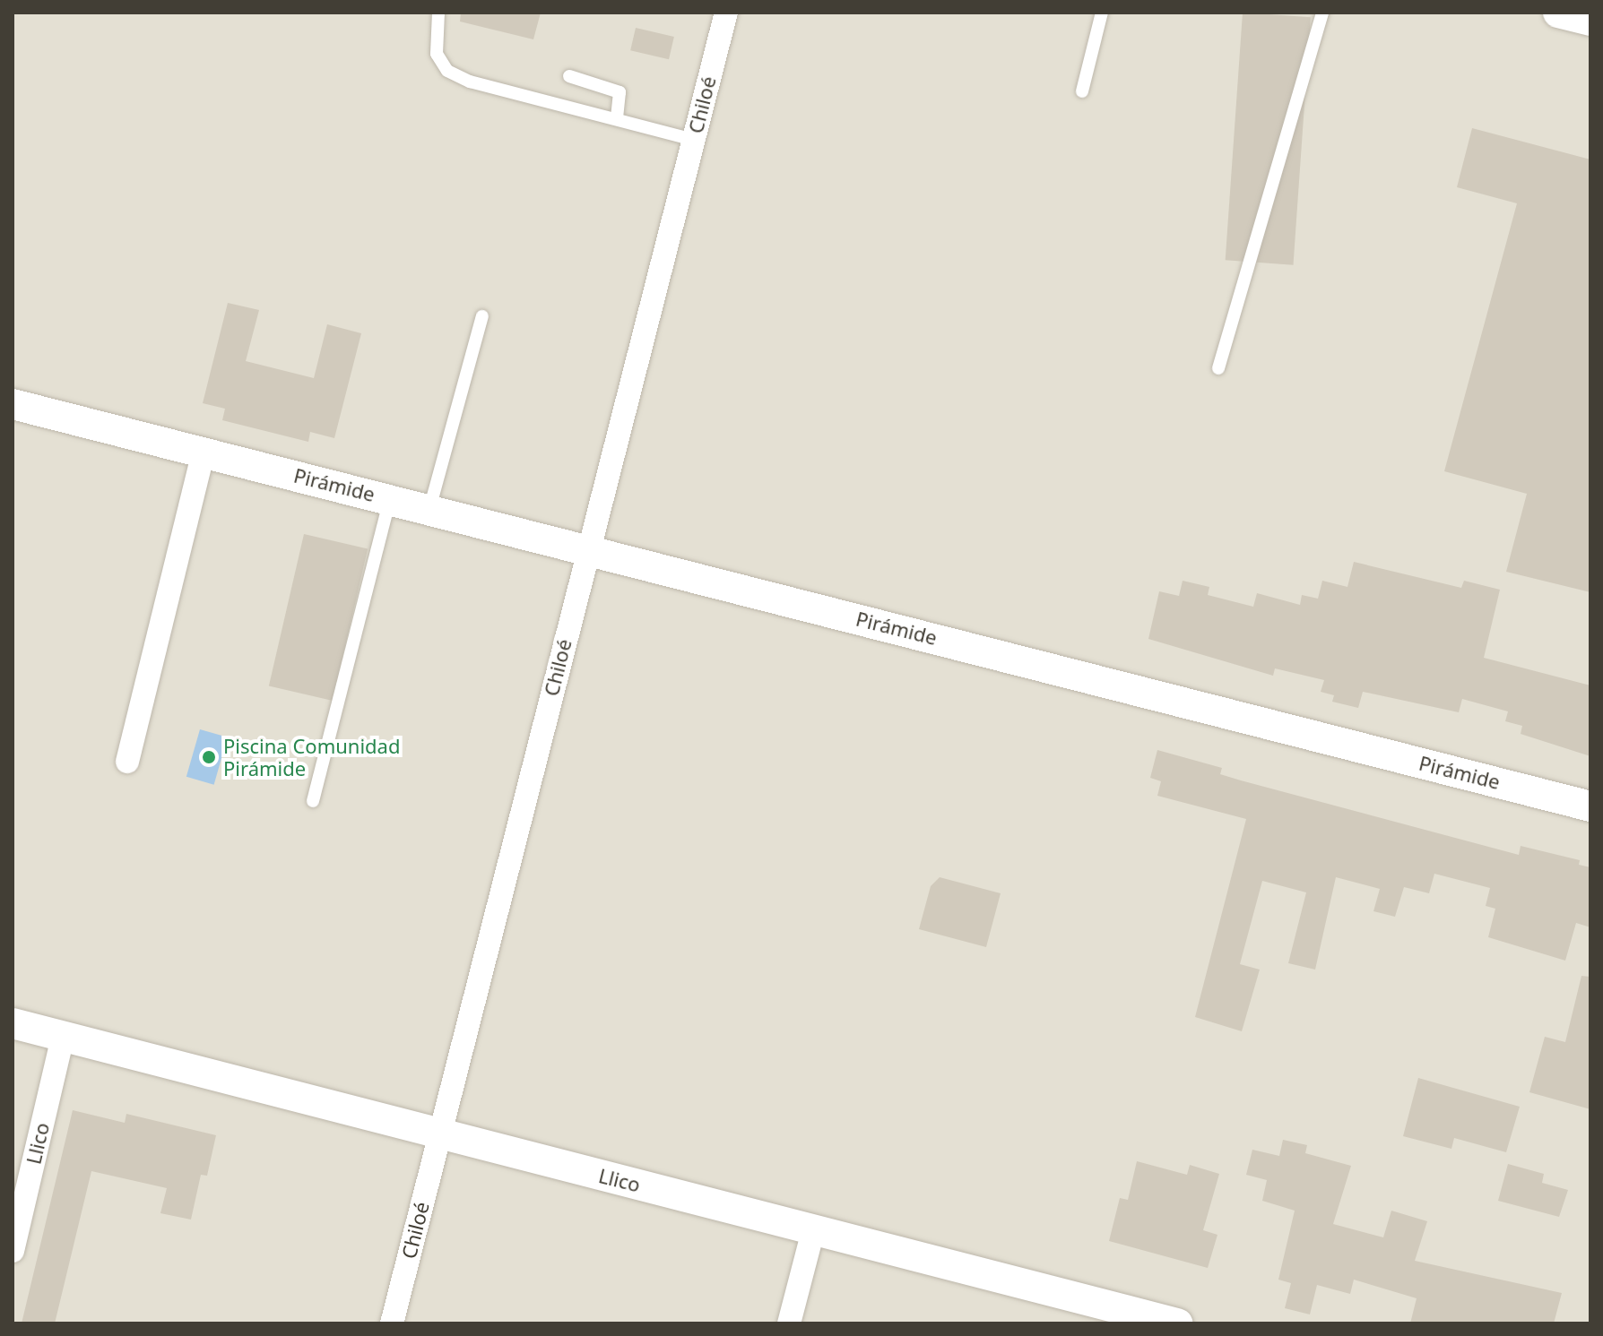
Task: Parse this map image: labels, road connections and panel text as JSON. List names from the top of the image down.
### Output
{
  "streets": {
    "street": ["Chiloé", "Pirámide", "Llico"]
  },
  "crossings": [
    ["Chiloé", "Pirámide"],
    ["Chiloé", "Llico"]
  ],
  "places": ["Piscina Comunidad Pirámide"]
}
